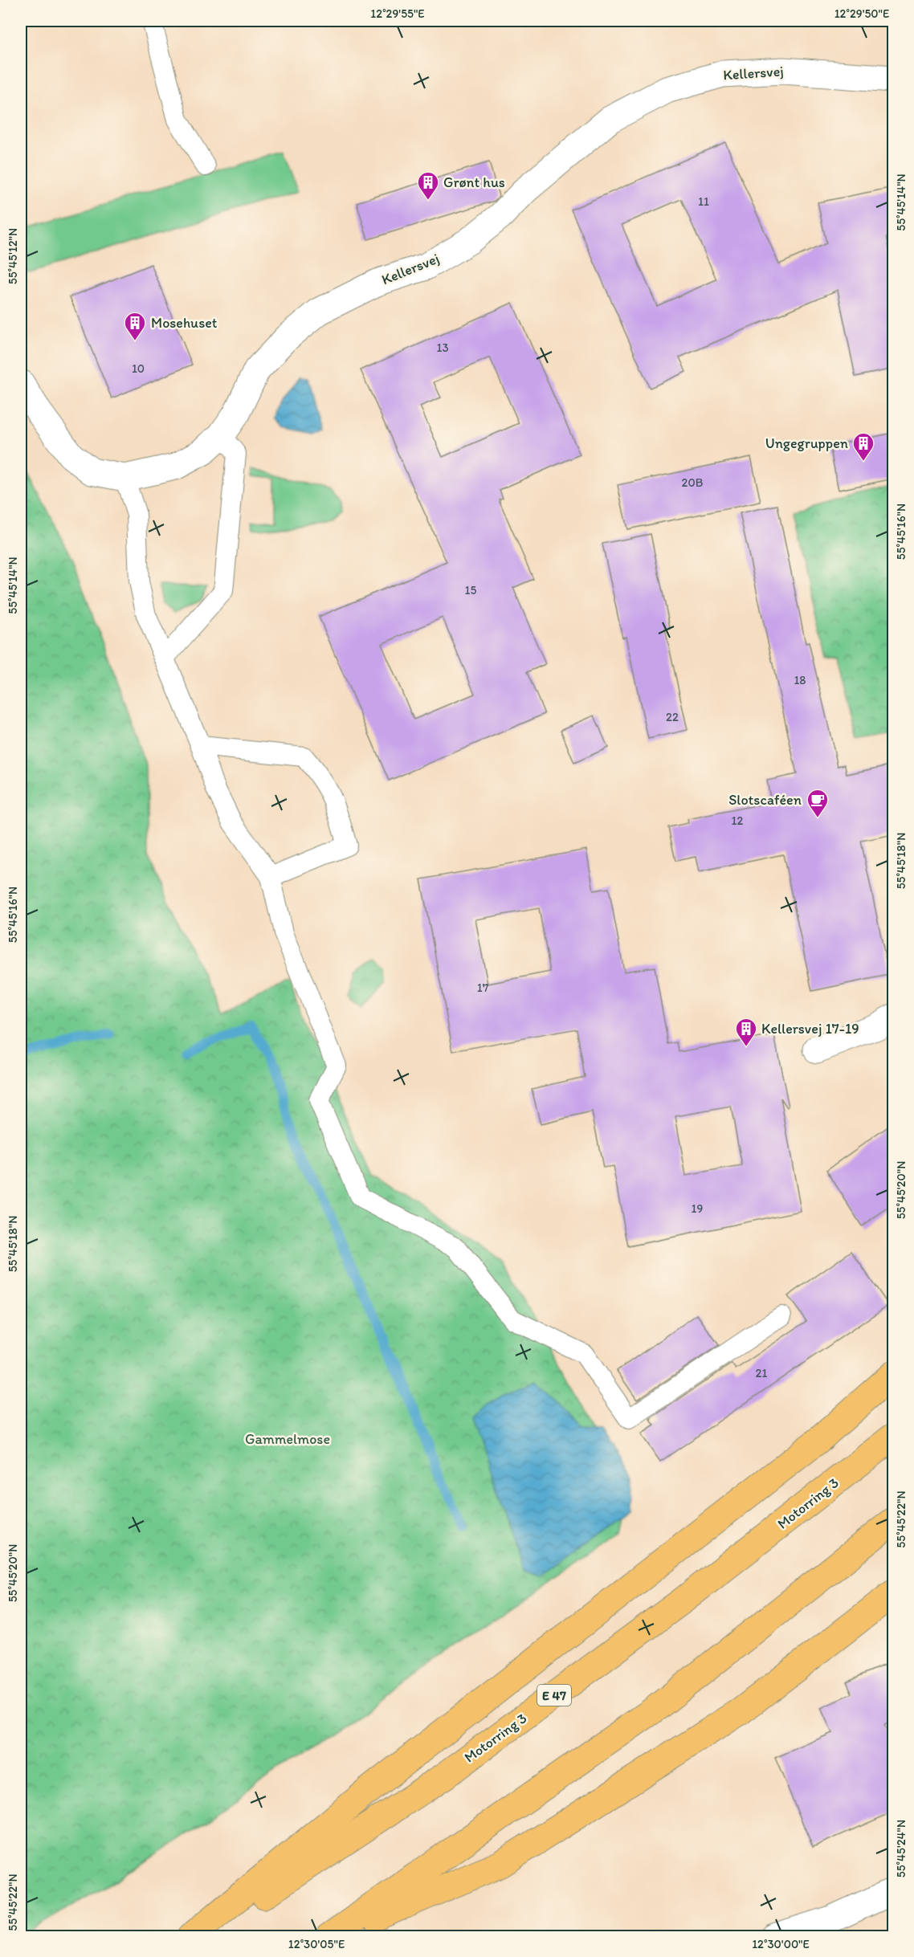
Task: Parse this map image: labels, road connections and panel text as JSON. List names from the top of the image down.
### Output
{
  "streets": {
    "highway": ["Motorring 3", "E 47"],
    "street": ["Kellersvej"]
  },
  "parks": ["Gammelmose"],
  "places": {
    "building": [
      "Grønt hus",
      "Mosehuset",
      "Ungegruppen",
      "Kellersvej 17-19"
    ],
    "cafe": ["Slotscaféen"]
  },
  "house_numbers": [
    "11",
    "13",
    "10",
    "20B",
    "15",
    "18",
    "22",
    "12",
    "17",
    "19",
    "21"
  ],
  "coordinates": [
    "12°29'55\"E",
    "12°29'50\"E",
    "55°45'14\"N",
    "55°45'12\"N",
    "55°45'16\"N",
    "55°45'18\"N",
    "55°45'20\"N",
    "55°45'22\"N",
    "55°45'24\"N",
    "12°30'05\"E",
    "12°30'00\"E"
  ]
}
